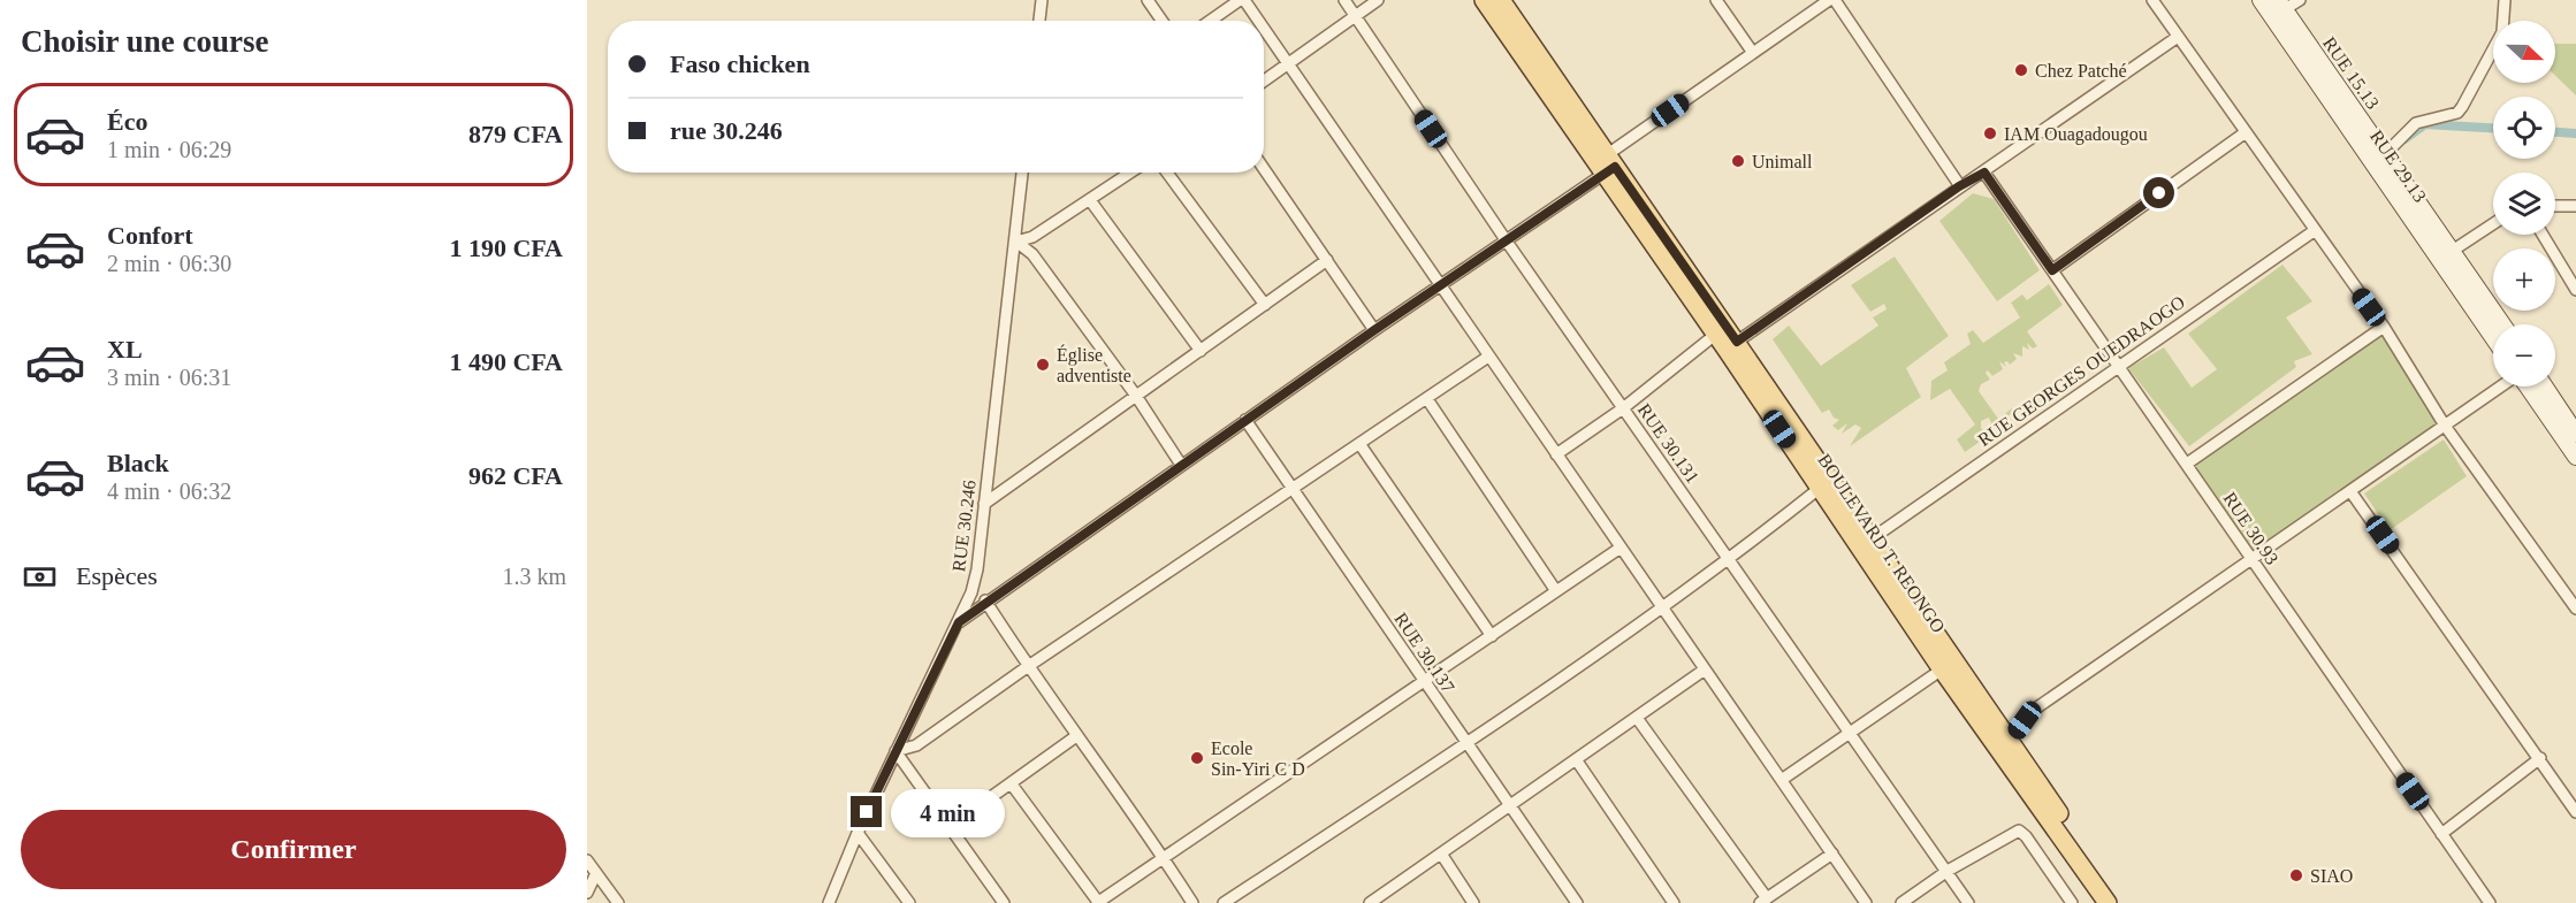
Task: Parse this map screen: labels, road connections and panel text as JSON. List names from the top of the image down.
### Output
{
  "streets": {
    "main road": ["RUE 15.13", "RUE 29.13", "BOULEVARD T. REONGO"],
    "street": [
      "RUE GEORGES OUEDRAOGO",
      "RUE 30.131",
      "RUE 30.246",
      "RUE 30.93",
      "RUE 30.137"
    ]
  },
  "crossings": [
    ["RUE GEORGES OUEDRAOGO", "RUE 30.93"],
    ["RUE GEORGES OUEDRAOGO", "BOULEVARD T. REONGO"]
  ],
  "places": [
    "Chez Patché",
    "IAM Ouagadougou",
    "Unimall",
    "Église adventiste",
    "Ecole Sin-Yiri C D",
    "SIAO"
  ],
  "north": "right",
  "page": {
    "heading": "Choisir une course",
    "map_buttons": ["+", "−"],
    "banner": ["Faso chicken", "rue 30.246"],
    "list": [
      {
        "name": "Éco",
        "note": "1 min · 06:29",
        "value": "879 CFA"
      },
      {
        "name": "Confort",
        "note": "2 min · 06:30",
        "value": "1 190 CFA"
      },
      {
        "name": "XL",
        "note": "3 min · 06:31",
        "value": "1 490 CFA"
      },
      {
        "name": "Black",
        "note": "4 min · 06:32",
        "value": "962 CFA"
      }
    ],
    "pay": ["Espèces", "1.3 km"],
    "bubble": "4 min",
    "buttons": "Confirmer"
  }
}
